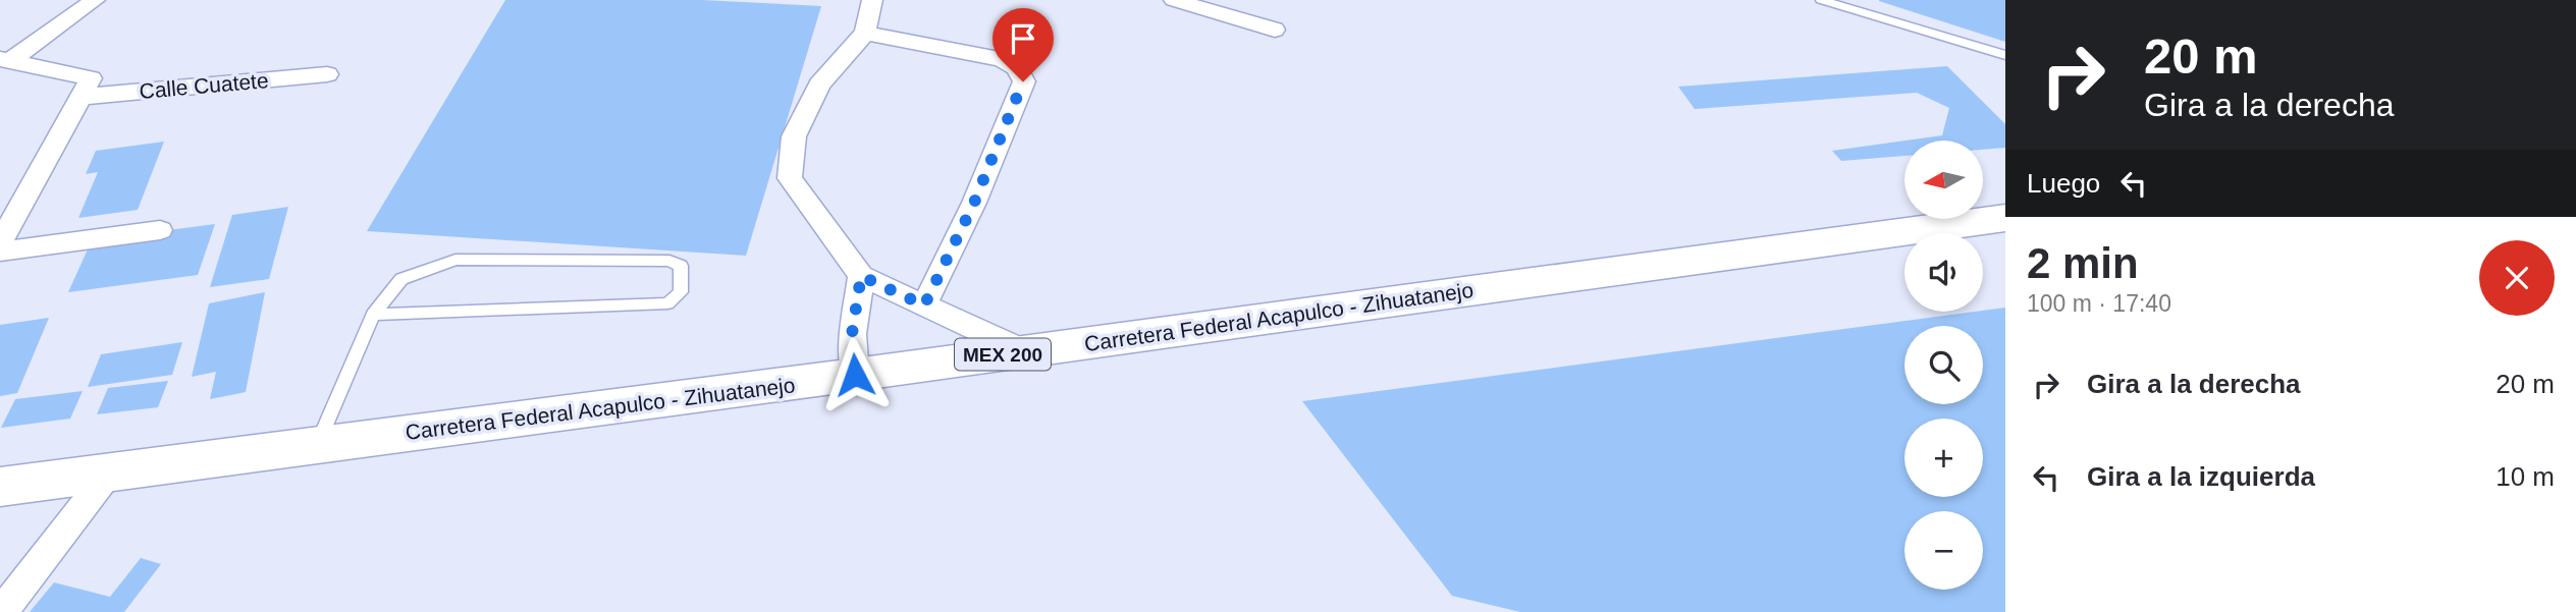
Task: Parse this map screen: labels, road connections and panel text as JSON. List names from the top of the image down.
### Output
{
  "streets": {
    "main road": ["Carretera Federal Acapulco - Zihuatanejo", "MEX 200"],
    "street": ["Calle Cuatete"]
  },
  "north": "left",
  "page": {
    "turn": ["20 m", "Gira a la derecha"],
    "map_buttons": ["+", "−"],
    "then": "Luego",
    "heading": ["2 min", "100 m · 17:40"],
    "list": [
      {
        "name": "Gira a la derecha",
        "value": "20 m"
      },
      {
        "name": "Gira a la izquierda",
        "value": "10 m"
      }
    ]
  }
}
